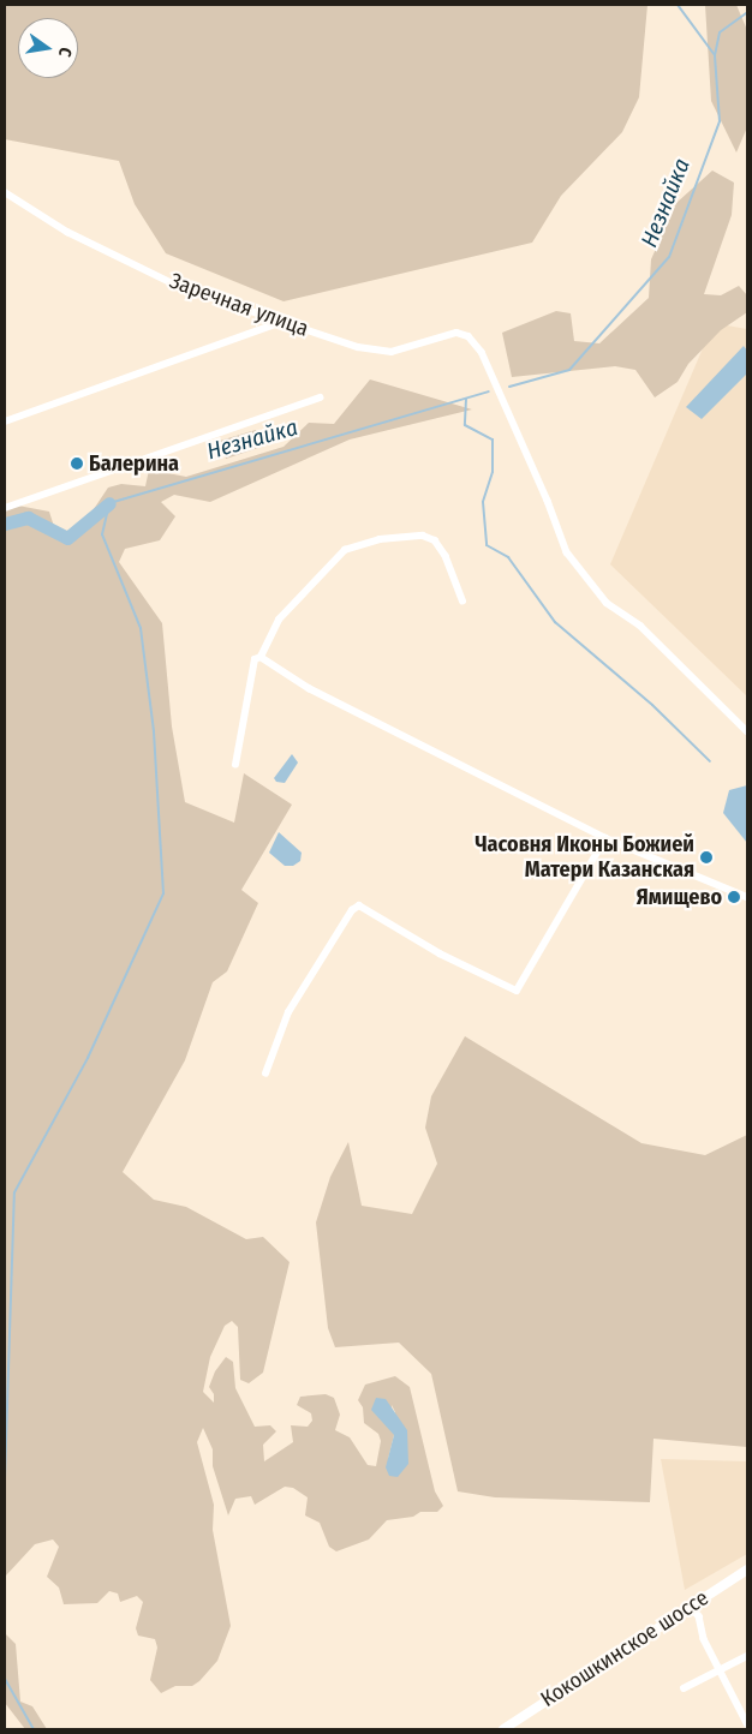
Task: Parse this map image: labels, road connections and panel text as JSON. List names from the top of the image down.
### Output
{
  "streets": {
    "main road": ["Кокошкинское шоссе"],
    "street": ["Заречная улица"]
  },
  "water": ["Незнайка"],
  "places": ["Балерина", "Часовня Иконы Божией Матери Казанская", "Ямищево"],
  "north": "right"
}
